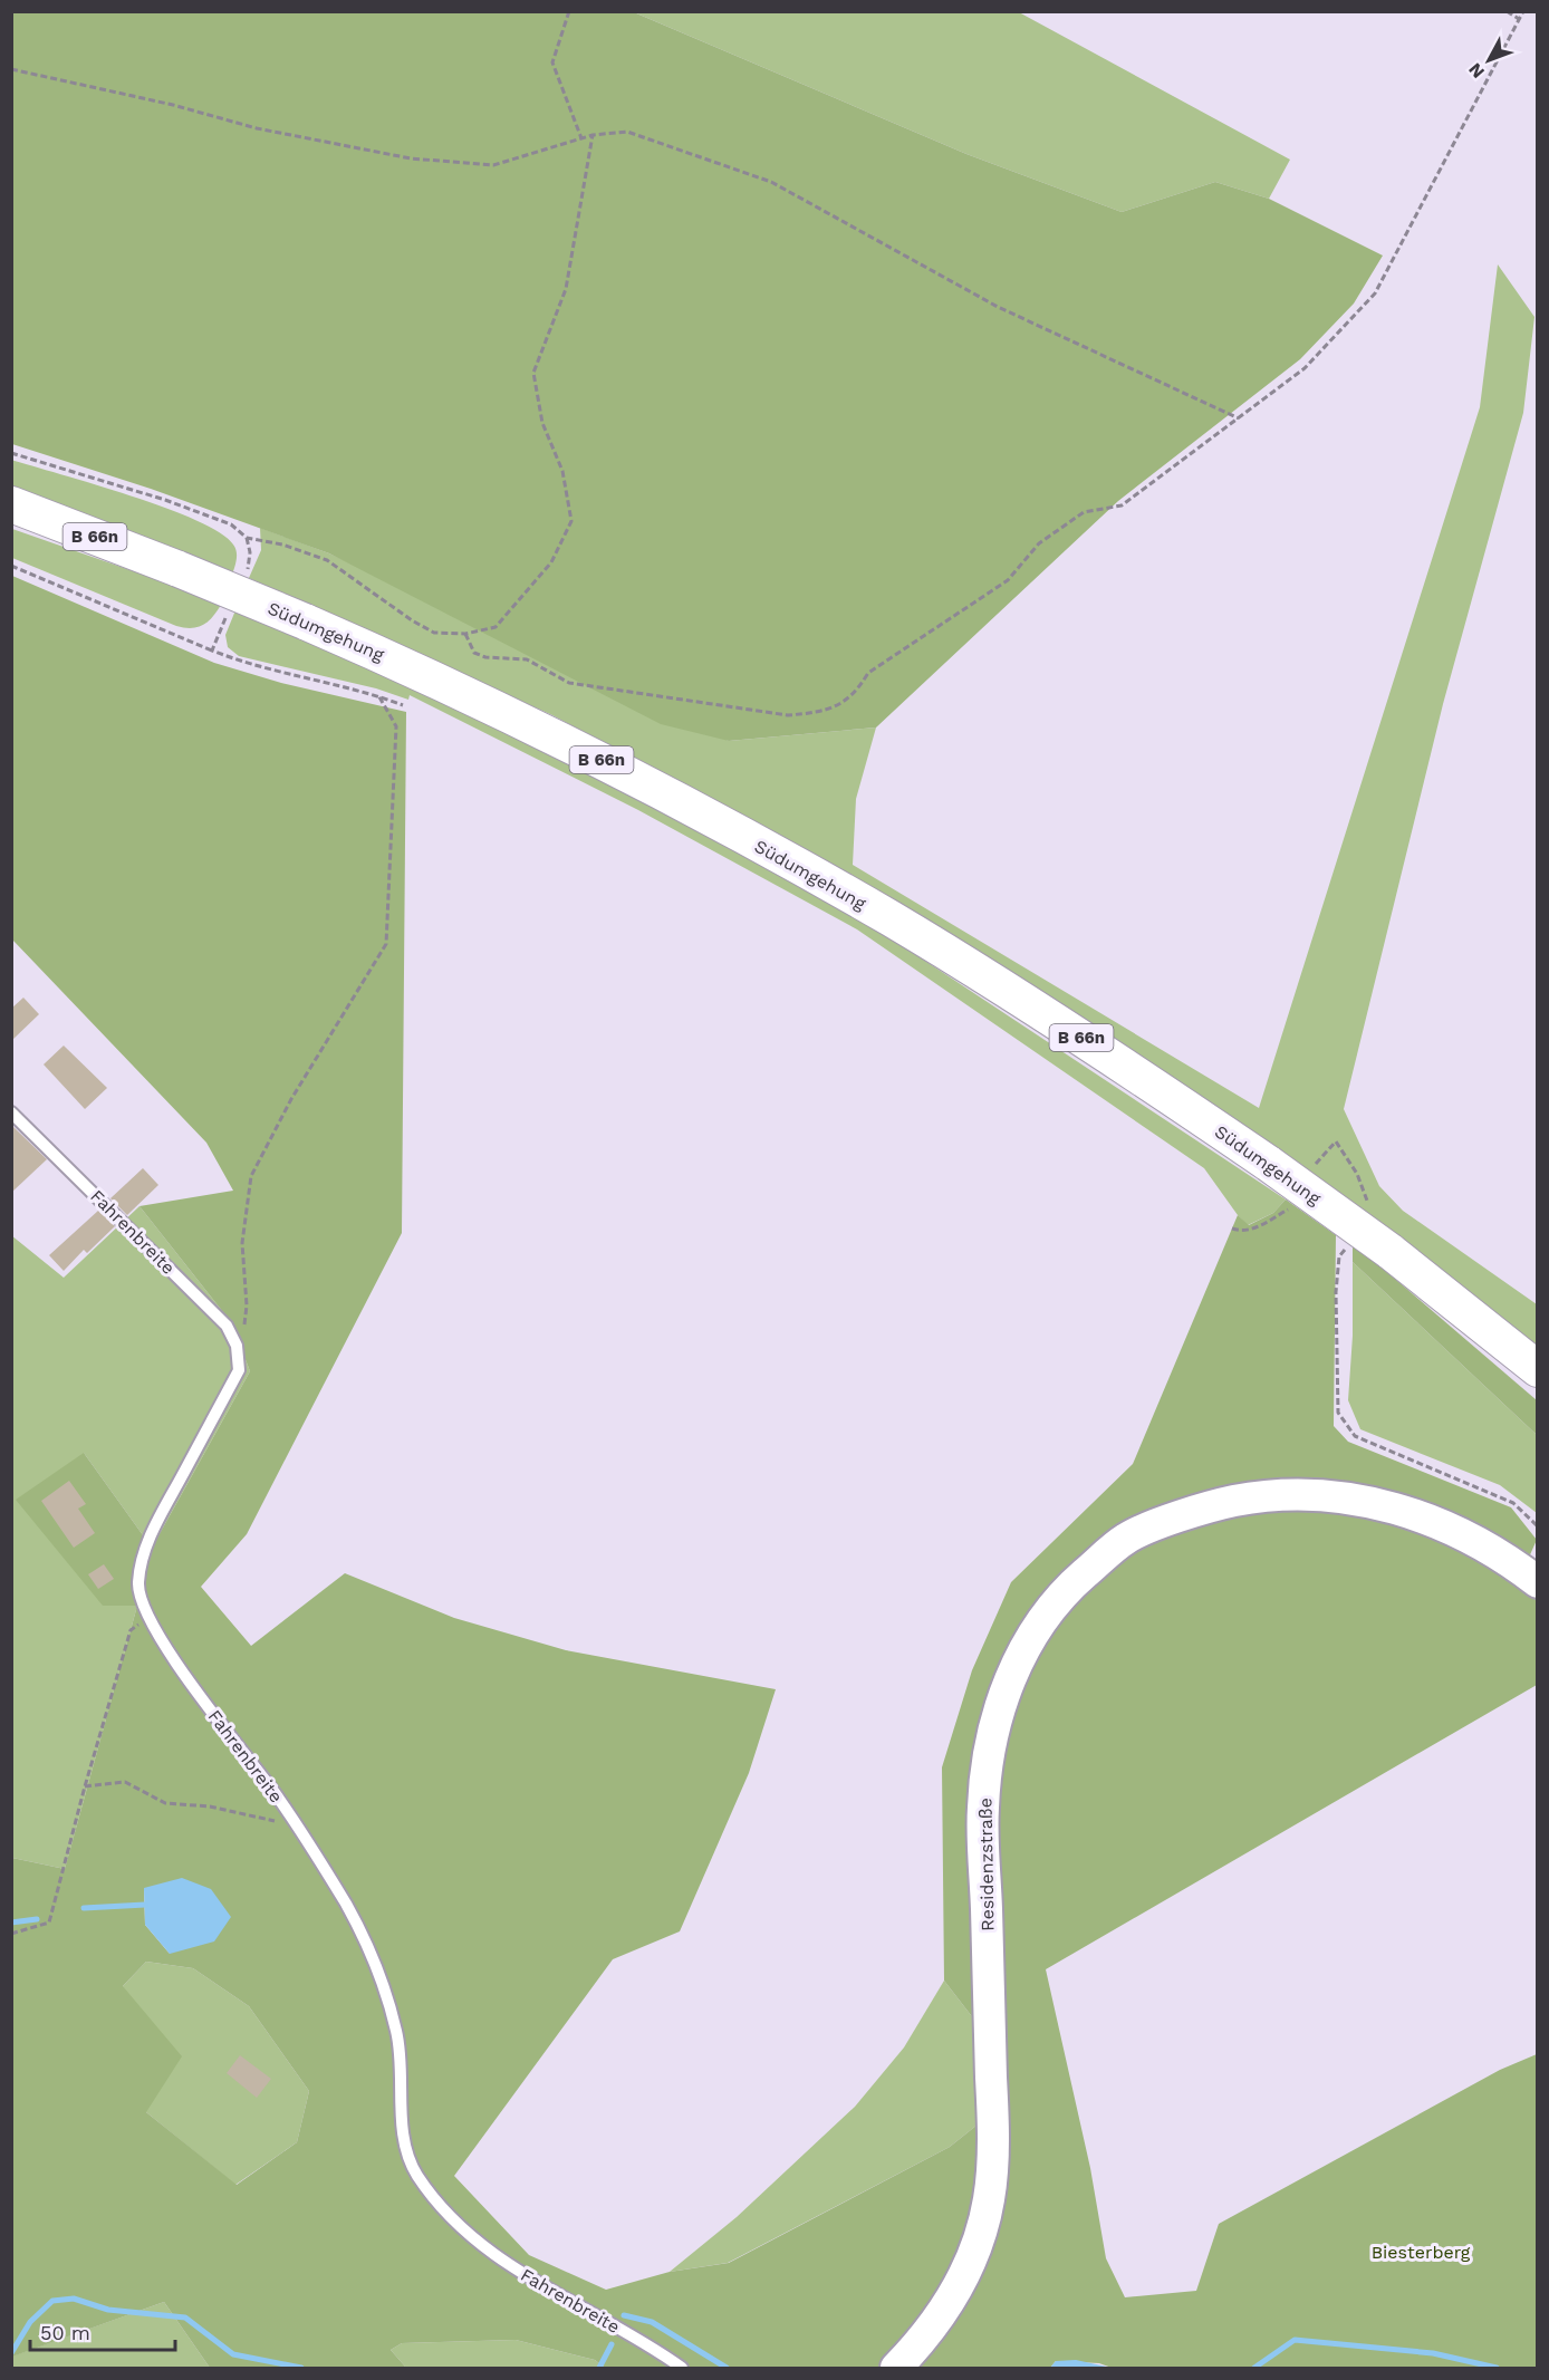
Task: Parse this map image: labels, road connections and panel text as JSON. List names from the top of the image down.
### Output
{
  "streets": {
    "main road": ["B 66n", "Südumgehung", "Residenzstraße"],
    "lane": ["Fahrenbreite"]
  },
  "parks": ["Biesterberg"],
  "scale_bar": "50 m",
  "north": "bottom left"
}
